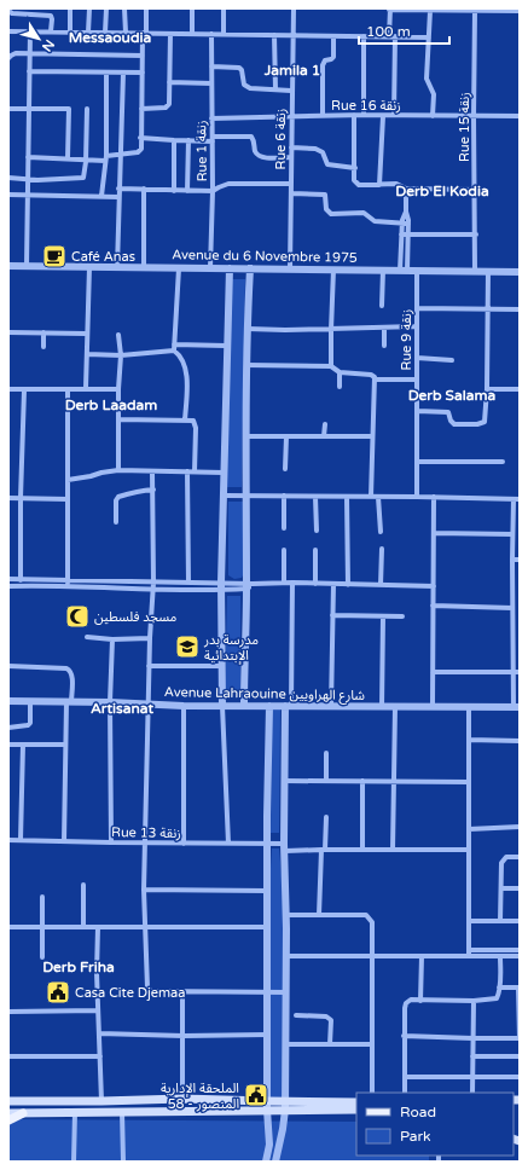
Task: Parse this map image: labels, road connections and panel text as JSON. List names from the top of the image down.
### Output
{
  "streets": {
    "street": [
      "Rue 16 زنقة",
      "Rue 15 زنقة",
      "Rue 6 زنقة",
      "Rue 1 زنقة",
      "Avenue du 6 Novembre 1975",
      "Rue 9 زنقة",
      "Avenue Lahraouine شارع الهراويين",
      "Rue 13 زنقة"
    ]
  },
  "crossings": [
    ["Rue 16 زنقة", "Rue 15 زنقة"],
    ["Rue 16 زنقة", "Rue 6 زنقة"],
    ["Rue 16 زنقة", "Rue 1 زنقة"],
    ["Rue 15 زنقة", "Avenue du 6 Novembre 1975"],
    ["Rue 6 زنقة", "Avenue du 6 Novembre 1975"],
    ["Rue 1 زنقة", "Avenue du 6 Novembre 1975"],
    ["Avenue du 6 Novembre 1975", "Rue 9 زنقة"]
  ],
  "districts": [
    "Messaoudia",
    "Jamila 1",
    "Derb El Kodia",
    "Derb Salama",
    "Derb Laadam",
    "Artisanat",
    "Derb Friha"
  ],
  "places": {
    "cafe": ["Café Anas"],
    "mosque": ["مسجد فلسطين"],
    "school or university": ["مدرسة بدر الإبتدائية"],
    "public building": ["Casa Cite Djemaa", "الملحقة الإدارية 58 - المنصور"]
  },
  "legend": ["Road", "Park"],
  "scale_bar": "100 m",
  "north": "bottom right"
}
